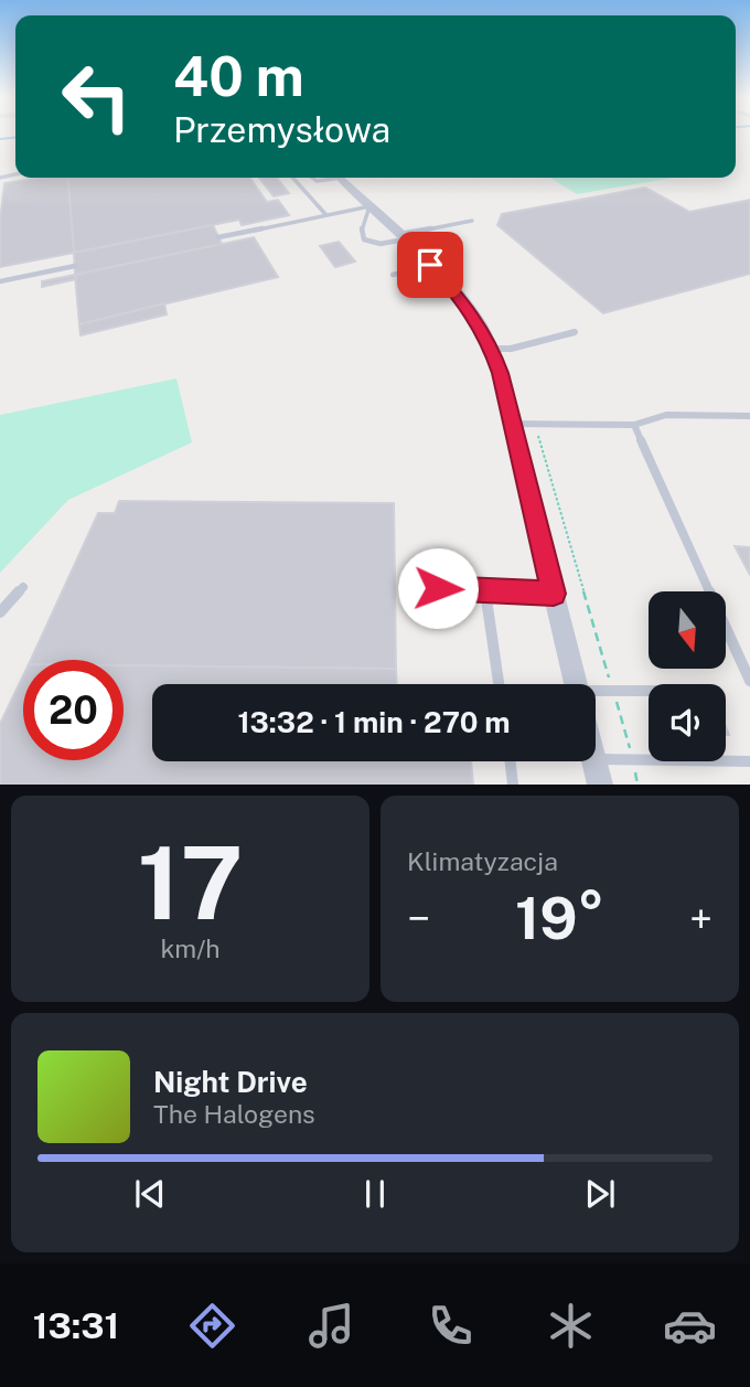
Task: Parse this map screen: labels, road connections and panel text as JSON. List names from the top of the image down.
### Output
{
  "north": "bottom",
  "page": {
    "turn": ["40 m", "Przemysłowa"],
    "limit": "20",
    "trip": "13:32 · 1 min · 270 m",
    "tile": [
      ["17", "km/h"],
      "Klimatyzacja"
    ],
    "heat": ["−", "19°", "+"],
    "song": ["Night Drive", "The Halogens"],
    "tabs": "13:31"
  }
}
